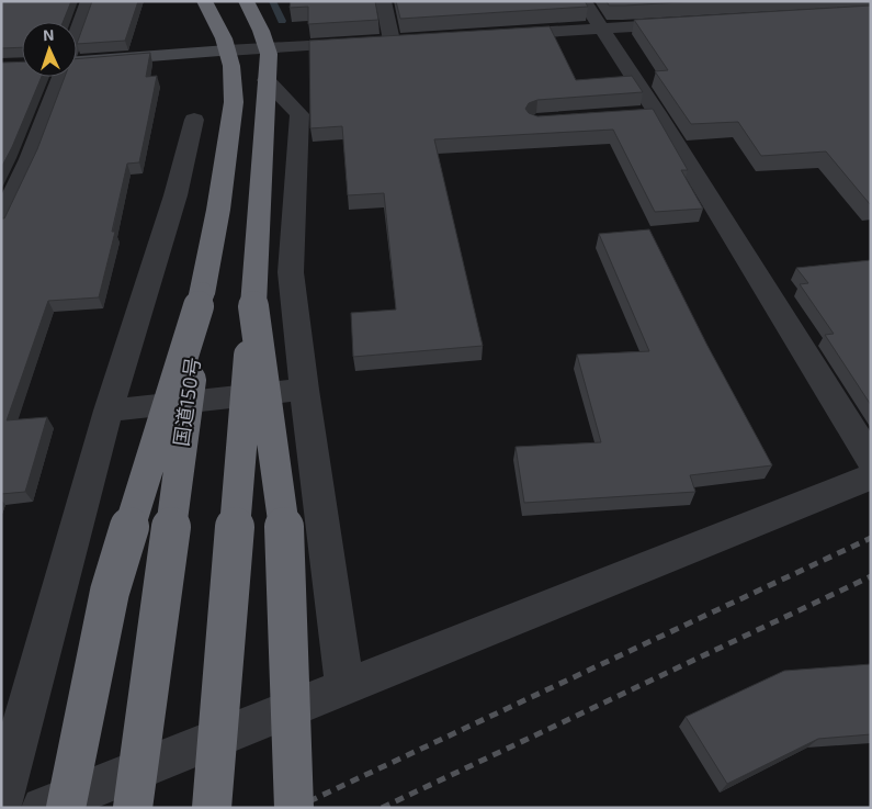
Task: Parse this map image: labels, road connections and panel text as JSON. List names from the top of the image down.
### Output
{
  "streets": {
    "highway": ["国道150号"]
  },
  "north": "top"
}
